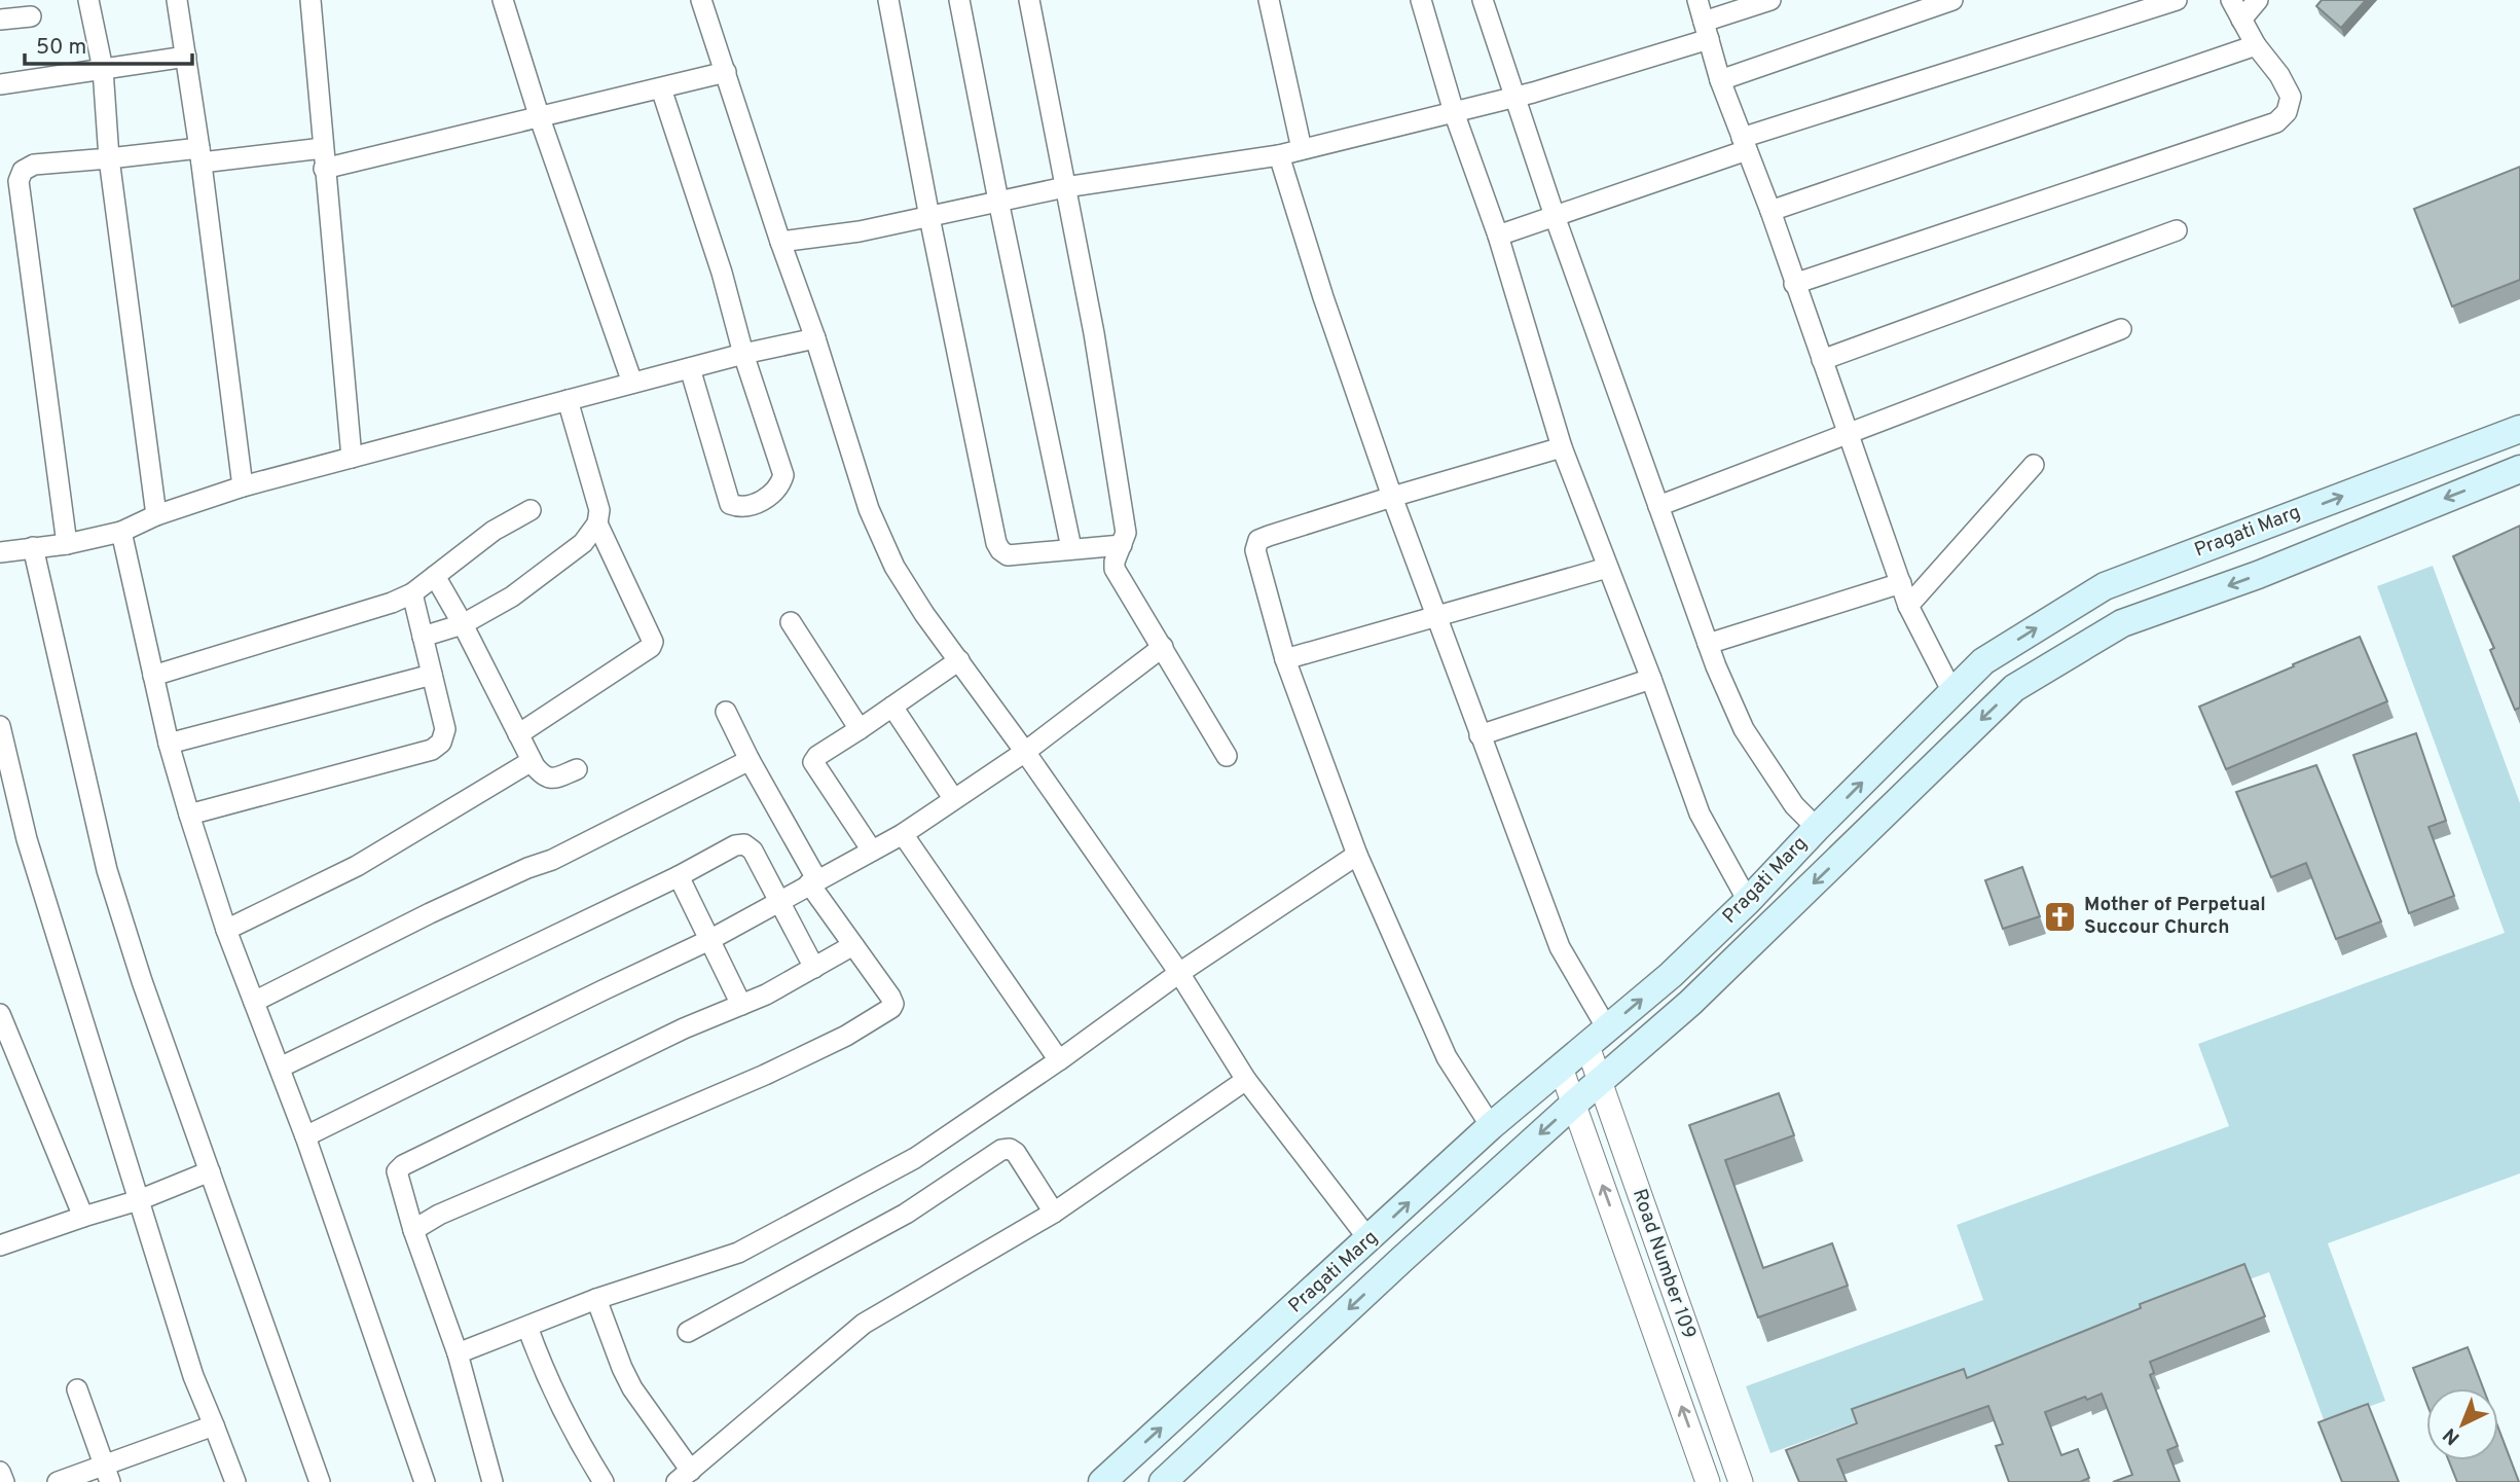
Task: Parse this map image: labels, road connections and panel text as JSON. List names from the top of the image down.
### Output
{
  "streets": {
    "main road": ["Pragati Marg"],
    "street": ["Road Number 109"]
  },
  "crossings": [
    ["Pragati Marg", "Road Number 109"]
  ],
  "places": {
    "church": ["Mother of Perpetual Succour Church"]
  },
  "scale_bar": "50 m",
  "north": "bottom left"
}
